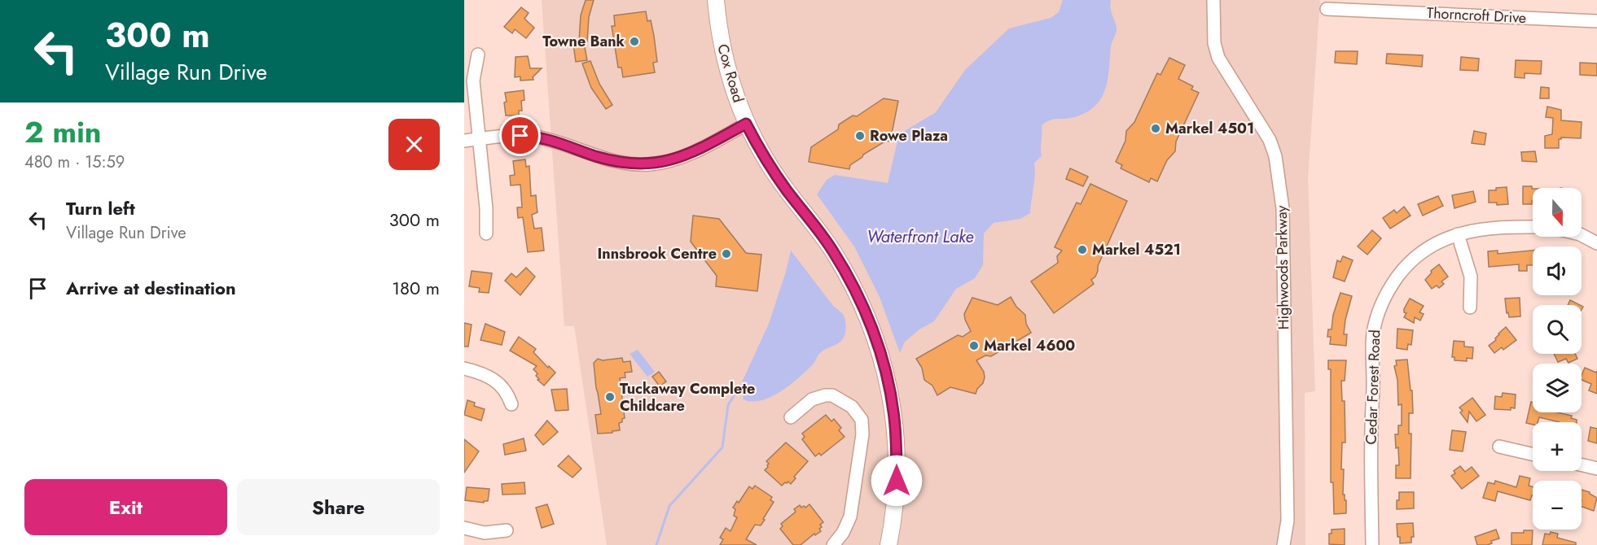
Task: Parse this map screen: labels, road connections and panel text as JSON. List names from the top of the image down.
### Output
{
  "streets": {
    "main road": ["Cox Road"],
    "street": ["Thorncroft Drive", "Highwoods Parkway", "Cedar Forest Road"]
  },
  "water": ["Waterfront Lake"],
  "places": [
    "Towne Bank",
    "Markel 4501",
    "Rowe Plaza",
    "Markel 4521",
    "Innsbrook Centre",
    "Markel 4600",
    "Tuckaway Complete Childcare"
  ],
  "north": "bottom",
  "page": {
    "turn": ["300 m", "Village Run Drive"],
    "heading": ["2 min", "480 m · 15:59"],
    "list": [
      {
        "name": "Turn left",
        "note": "Village Run Drive",
        "value": "300 m"
      },
      {
        "name": "Arrive at destination",
        "value": "180 m"
      }
    ],
    "map_buttons": ["+", "−"],
    "buttons": ["Exit", "Share"]
  }
}
